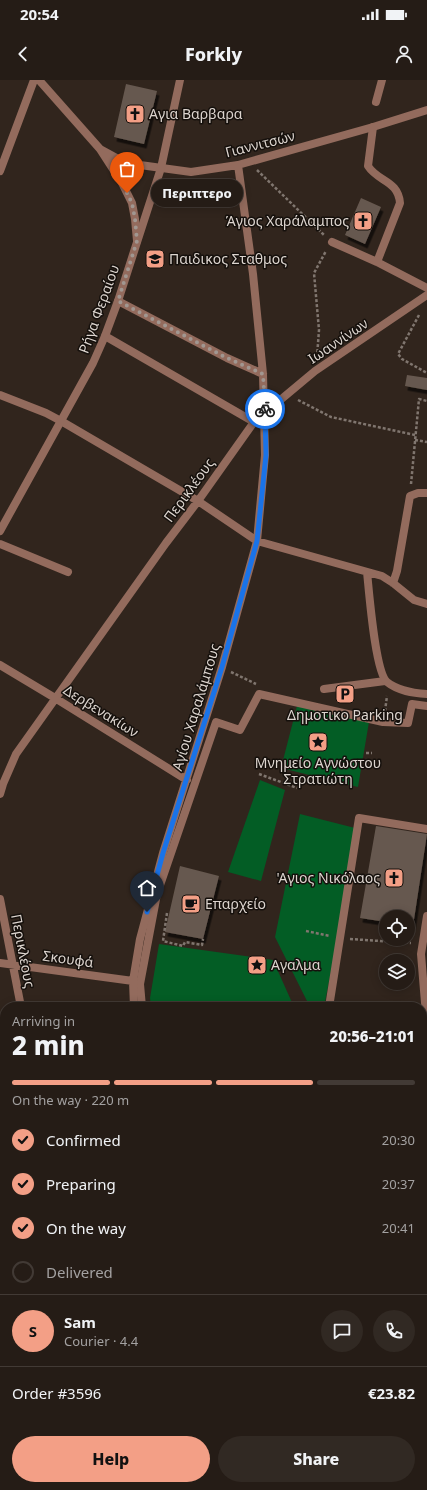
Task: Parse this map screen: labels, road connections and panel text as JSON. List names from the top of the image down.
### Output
{
  "streets": {
    "street": [
      "Γιαννιτσών",
      "Ρήγα Φεραίου",
      "Ιωαννίνων",
      "Περικλέους",
      "Αγίου Χαραλάμπους",
      "Δερβενακίων",
      "Σκουφά"
    ]
  },
  "crossings": [
    ["Γιαννιτσών", "Ρήγα Φεραίου"],
    ["Ιωαννίνων", "Περικλέους"],
    ["Ιωαννίνων", "Αγίου Χαραλάμπους"],
    ["Περικλέους", "Αγίου Χαραλάμπους"],
    ["Περικλέους", "Δερβενακίων"],
    ["Περικλέους", "Σκουφά"],
    ["Αγίου Χαραλάμπους", "Δερβενακίων"],
    ["Αγίου Χαραλάμπους", "Σκουφά"]
  ],
  "places": {
    "church": ["Αγια Βαρβαρα", "Άγιος Χαράλαμπος", "'Αγιος Νικόλαος"],
    "other": ["Περιπτερο"],
    "school or university": ["Παιδικος Σταθμος"],
    "parking": ["Δημοτικο Parking"],
    "place": ["Μνημείο Αγνώστου Στρατιώτη", "Αγαλμα"],
    "cafe": ["Επαρχείο"]
  },
  "page": {
    "status": "20:54",
    "header": "Forkly",
    "bubble": "Περιπτερο",
    "heading": ["2 min", "Arriving in", "20:56–21:01"],
    "panel": [
      "Sam",
      "Courier · 4.4",
      "Order #3596",
      "€23.82"
    ],
    "bar": "On the way · 220 m",
    "list": [
      ["Confirmed", "20:30"],
      ["Preparing", "20:37"],
      ["On the way", "20:41"],
      "Delivered"
    ],
    "round": "S",
    "buttons": ["Help", "Share"]
  }
}
